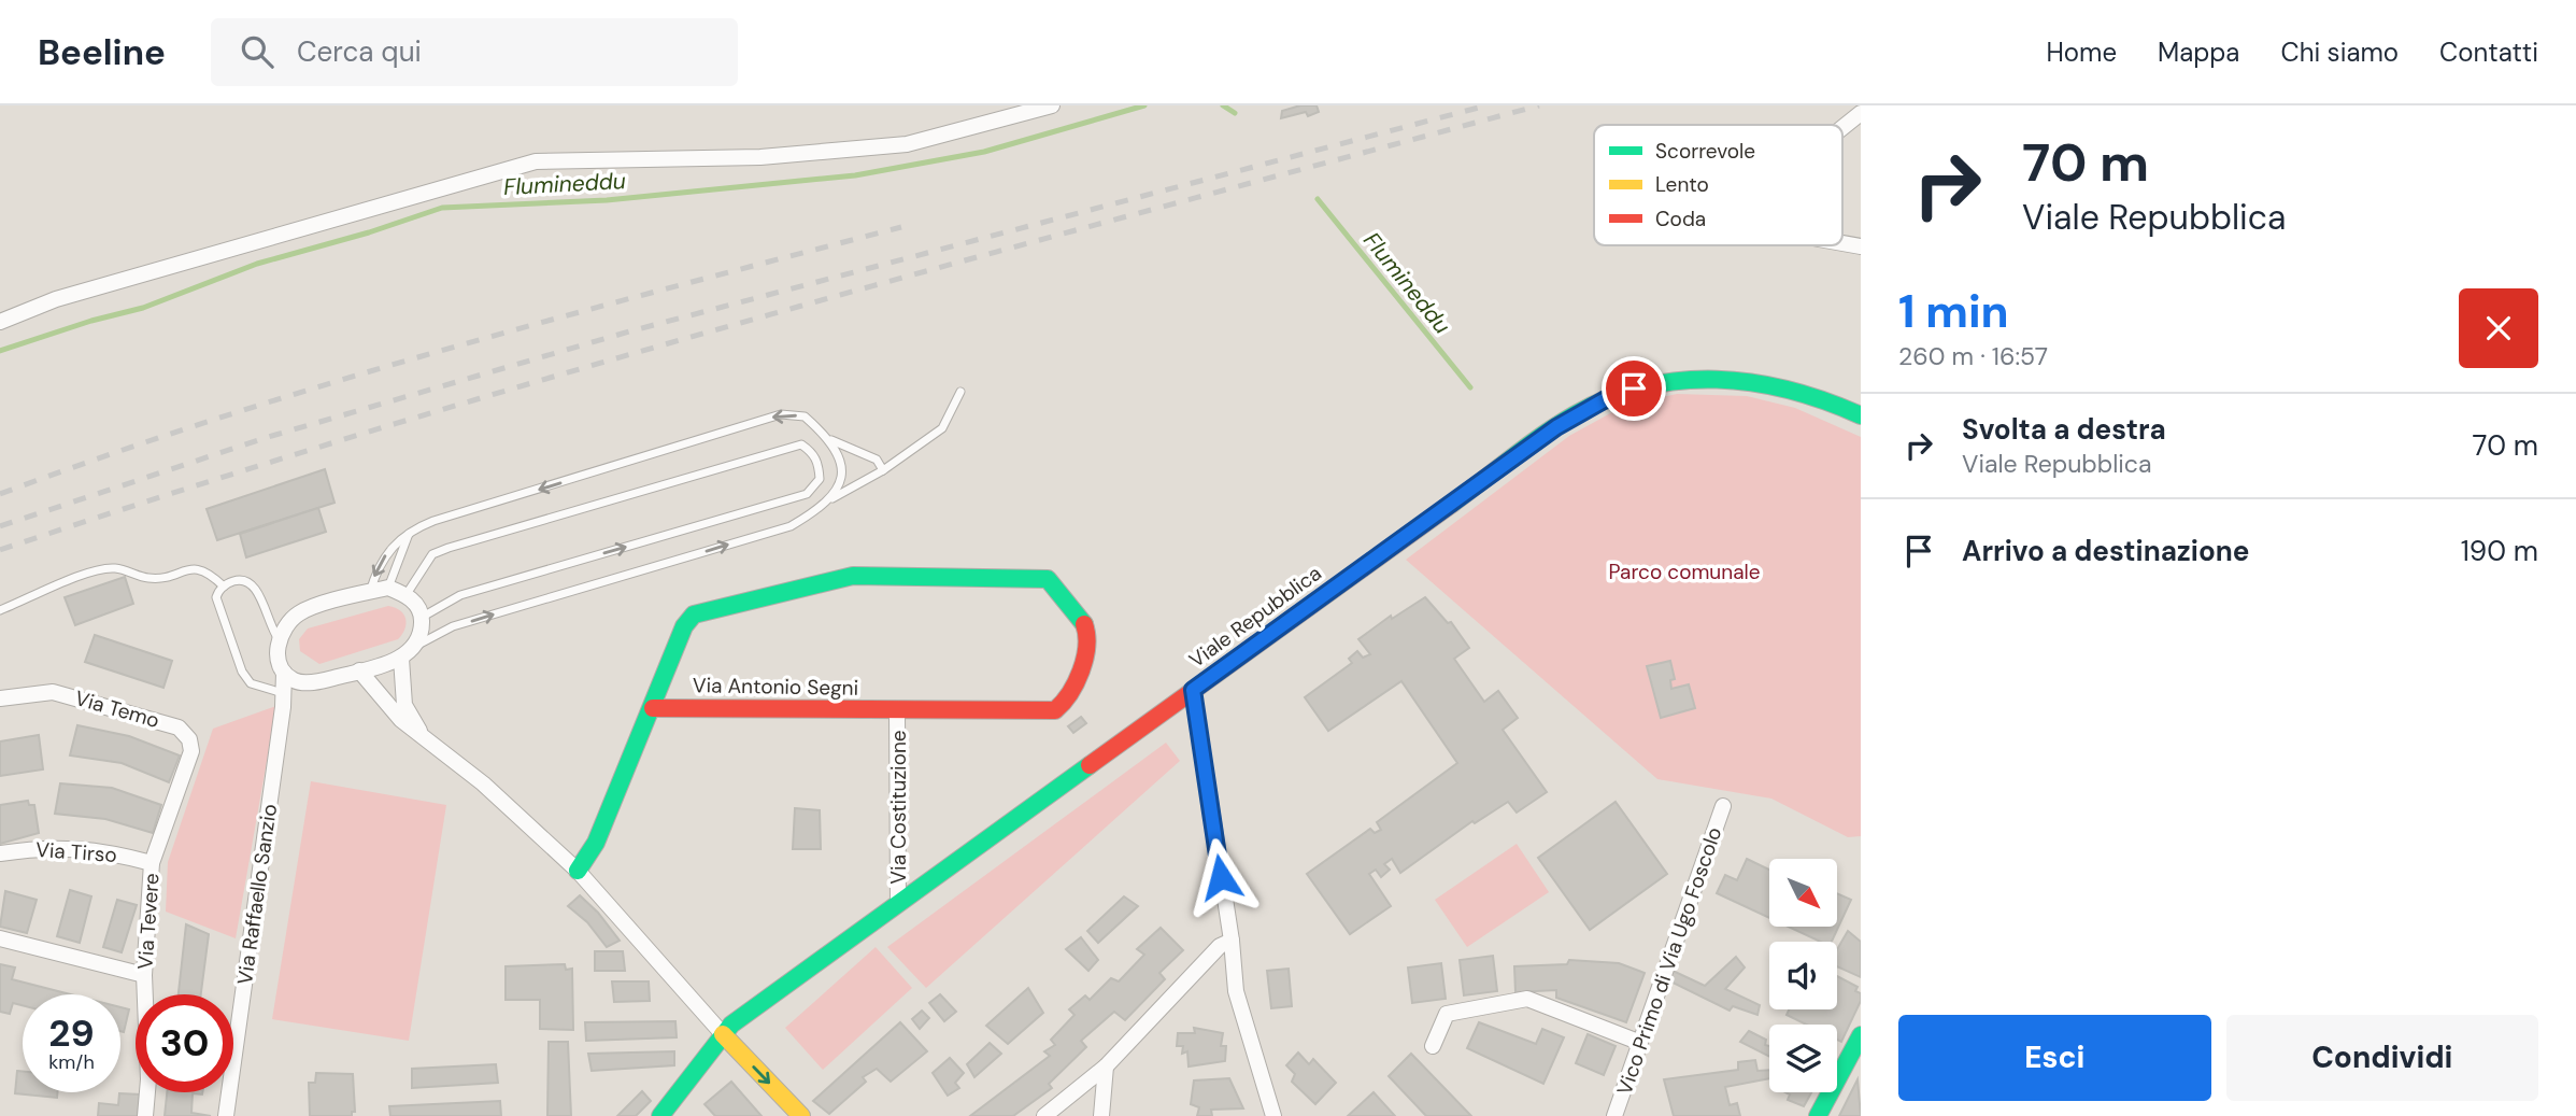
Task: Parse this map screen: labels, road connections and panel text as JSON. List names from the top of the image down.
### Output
{
  "streets": {
    "main road": ["Viale Repubblica", "Via Antonio Segni"],
    "street": [
      "Via Temo",
      "Via Costituzione",
      "Via Tirso",
      "Via Raffaello Sanzio",
      "Via Tevere",
      "Vico Primo di Via Ugo Foscolo"
    ]
  },
  "crossings": [
    ["Viale Repubblica", "Via Costituzione"],
    ["Via Antonio Segni", "Via Costituzione"],
    ["Via Temo", "Via Tirso"],
    ["Via Temo", "Via Tevere"],
    ["Via Tirso", "Via Tevere"]
  ],
  "water": ["Flumineddu"],
  "parks": ["Parco comunale"],
  "legend": ["Scorrevole", "Lento", "Coda"],
  "north": "bottom right",
  "page": {
    "header": "Beeline",
    "search": "Cerca qui",
    "nav": [
      "Home",
      "Mappa",
      "Chi siamo",
      "Contatti"
    ],
    "turn": ["70 m", "Viale Repubblica"],
    "heading": ["1 min", "260 m · 16:57"],
    "list": [
      {
        "name": "Svolta a destra",
        "note": "Viale Repubblica",
        "value": "70 m"
      },
      {
        "name": "Arrivo a destinazione",
        "value": "190 m"
      }
    ],
    "speed": "29 km/h",
    "limit": "30",
    "buttons": ["Esci", "Condividi"]
  }
}
